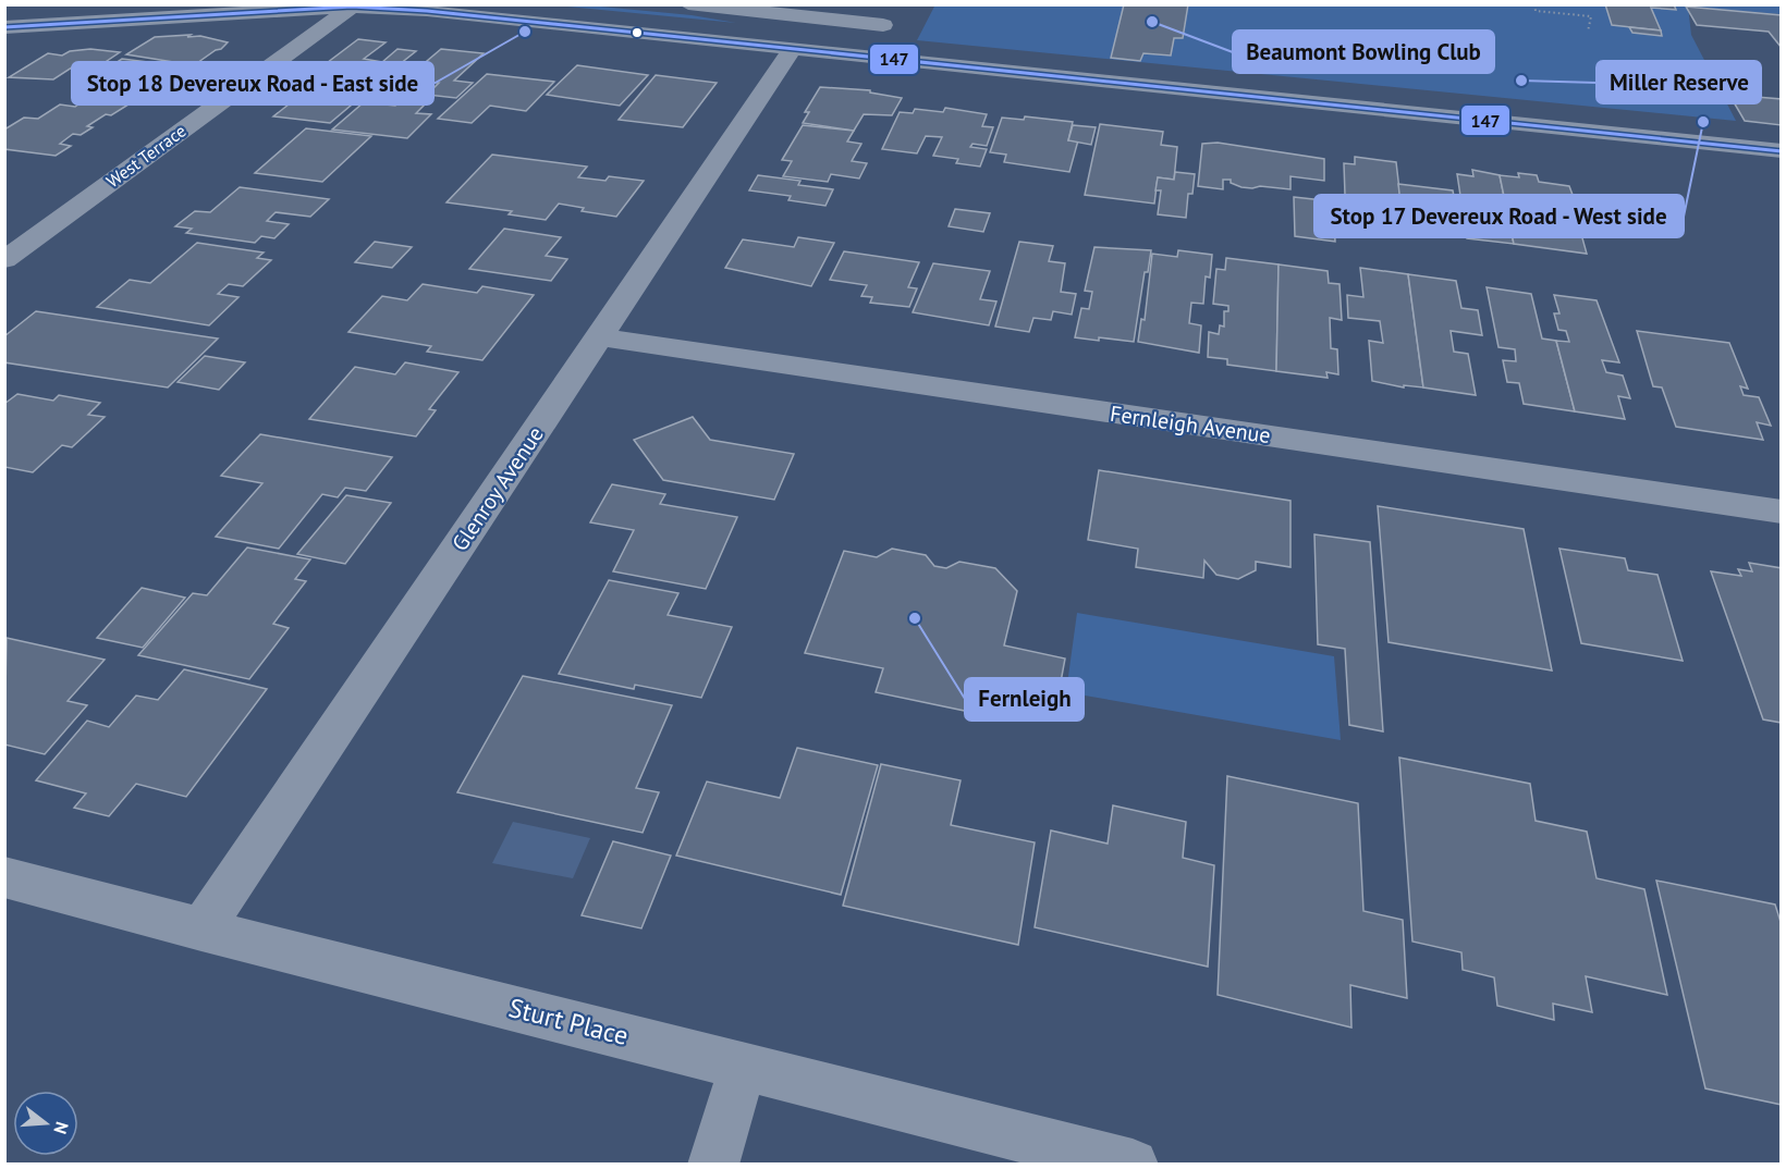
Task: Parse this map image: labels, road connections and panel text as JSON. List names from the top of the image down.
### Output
{
  "streets": {
    "street": [
      "West Terrace",
      "Fernleigh Avenue",
      "Glenroy Avenue",
      "Sturt Place"
    ]
  },
  "crossings": [
    ["Fernleigh Avenue", "Glenroy Avenue"],
    ["Glenroy Avenue", "Sturt Place"]
  ],
  "places": [
    "Beaumont Bowling Club",
    "Stop 18 Devereux Road - East side",
    "Miller Reserve",
    "Stop 17 Devereux Road - West side",
    "Fernleigh"
  ],
  "lines": ["transit line 147"],
  "north": "right"
}
